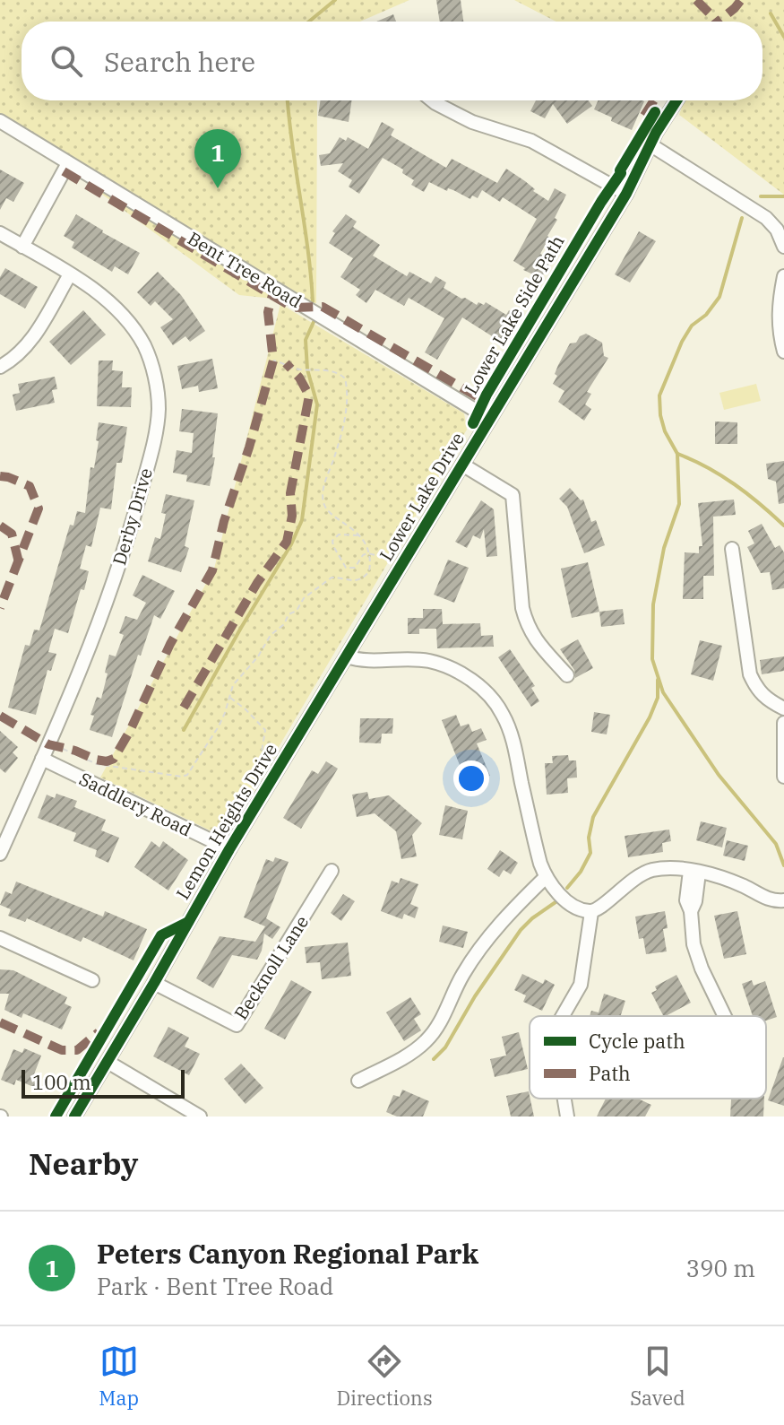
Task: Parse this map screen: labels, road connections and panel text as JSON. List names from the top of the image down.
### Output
{
  "streets": {
    "street": [
      "Bent Tree Road",
      "Lower Lake Drive",
      "Derby Drive",
      "Saddlery Road",
      "Lemon Heights Drive",
      "Becknoll Lane"
    ],
    "cycle path": ["Lower Lake Side Path"]
  },
  "crossings": [
    ["Bent Tree Road", "Lower Lake Drive"],
    ["Lower Lake Drive", "Lemon Heights Drive"],
    ["Derby Drive", "Saddlery Road"],
    ["Saddlery Road", "Lemon Heights Drive"],
    ["Lemon Heights Drive", "Becknoll Lane"]
  ],
  "legend": ["Cycle path", "Path"],
  "scale_bar": "100 m",
  "page": {
    "search": "Search here",
    "pins": "1",
    "scale": "100 m",
    "heading": "Nearby",
    "list": [
      {
        "mark": "1",
        "name": "Peters Canyon Regional Park",
        "note": "Park · Bent Tree Road",
        "value": "390 m"
      }
    ],
    "nav": ["Map", "Directions", "Saved"]
  }
}
